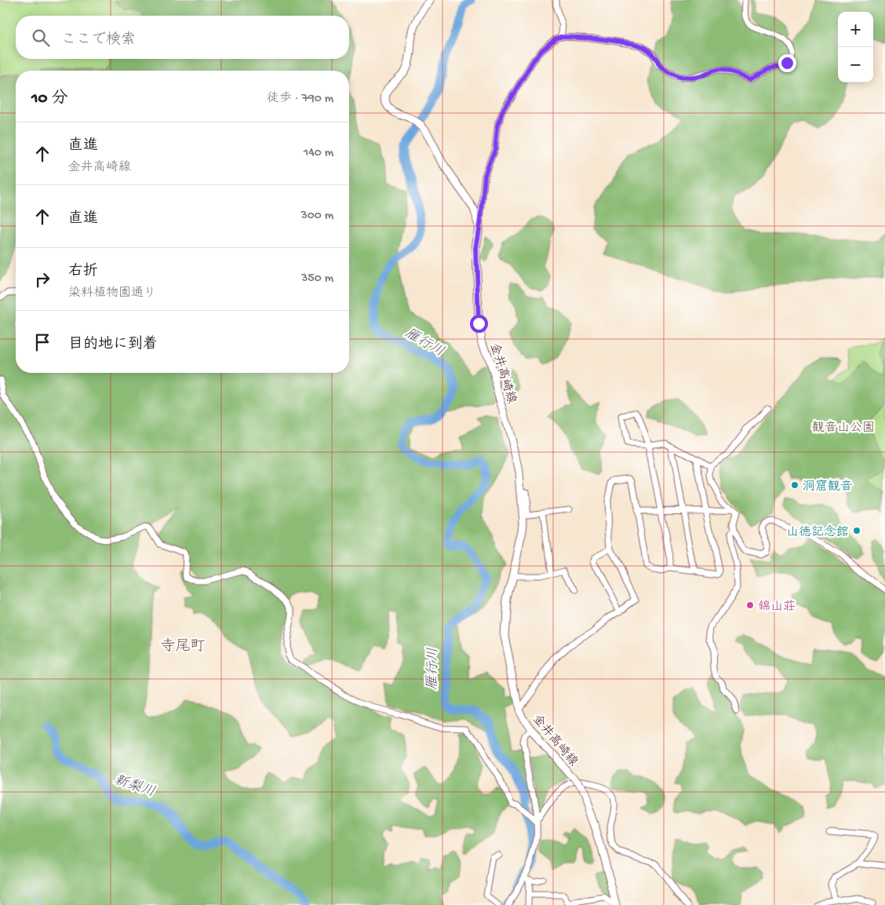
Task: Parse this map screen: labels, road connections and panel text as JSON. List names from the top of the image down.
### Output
{
  "streets": {
    "main road": ["金井高崎線"]
  },
  "districts": ["寺尾町"],
  "water": ["雁行川", "新梨川"],
  "parks": ["観音山公園"],
  "places": ["洞窟観音", "山徳記念館", "錦山荘"],
  "page": {
    "map_buttons": ["+", "−"],
    "search": "ここで検索",
    "heading": ["10 分", "徒歩 · 790 m"],
    "list": [
      ["直進", "金井高崎線", "140 m"],
      ["直進", "300 m"],
      ["右折", "染料植物園通り", "350 m"],
      "目的地に到着"
    ]
  }
}
